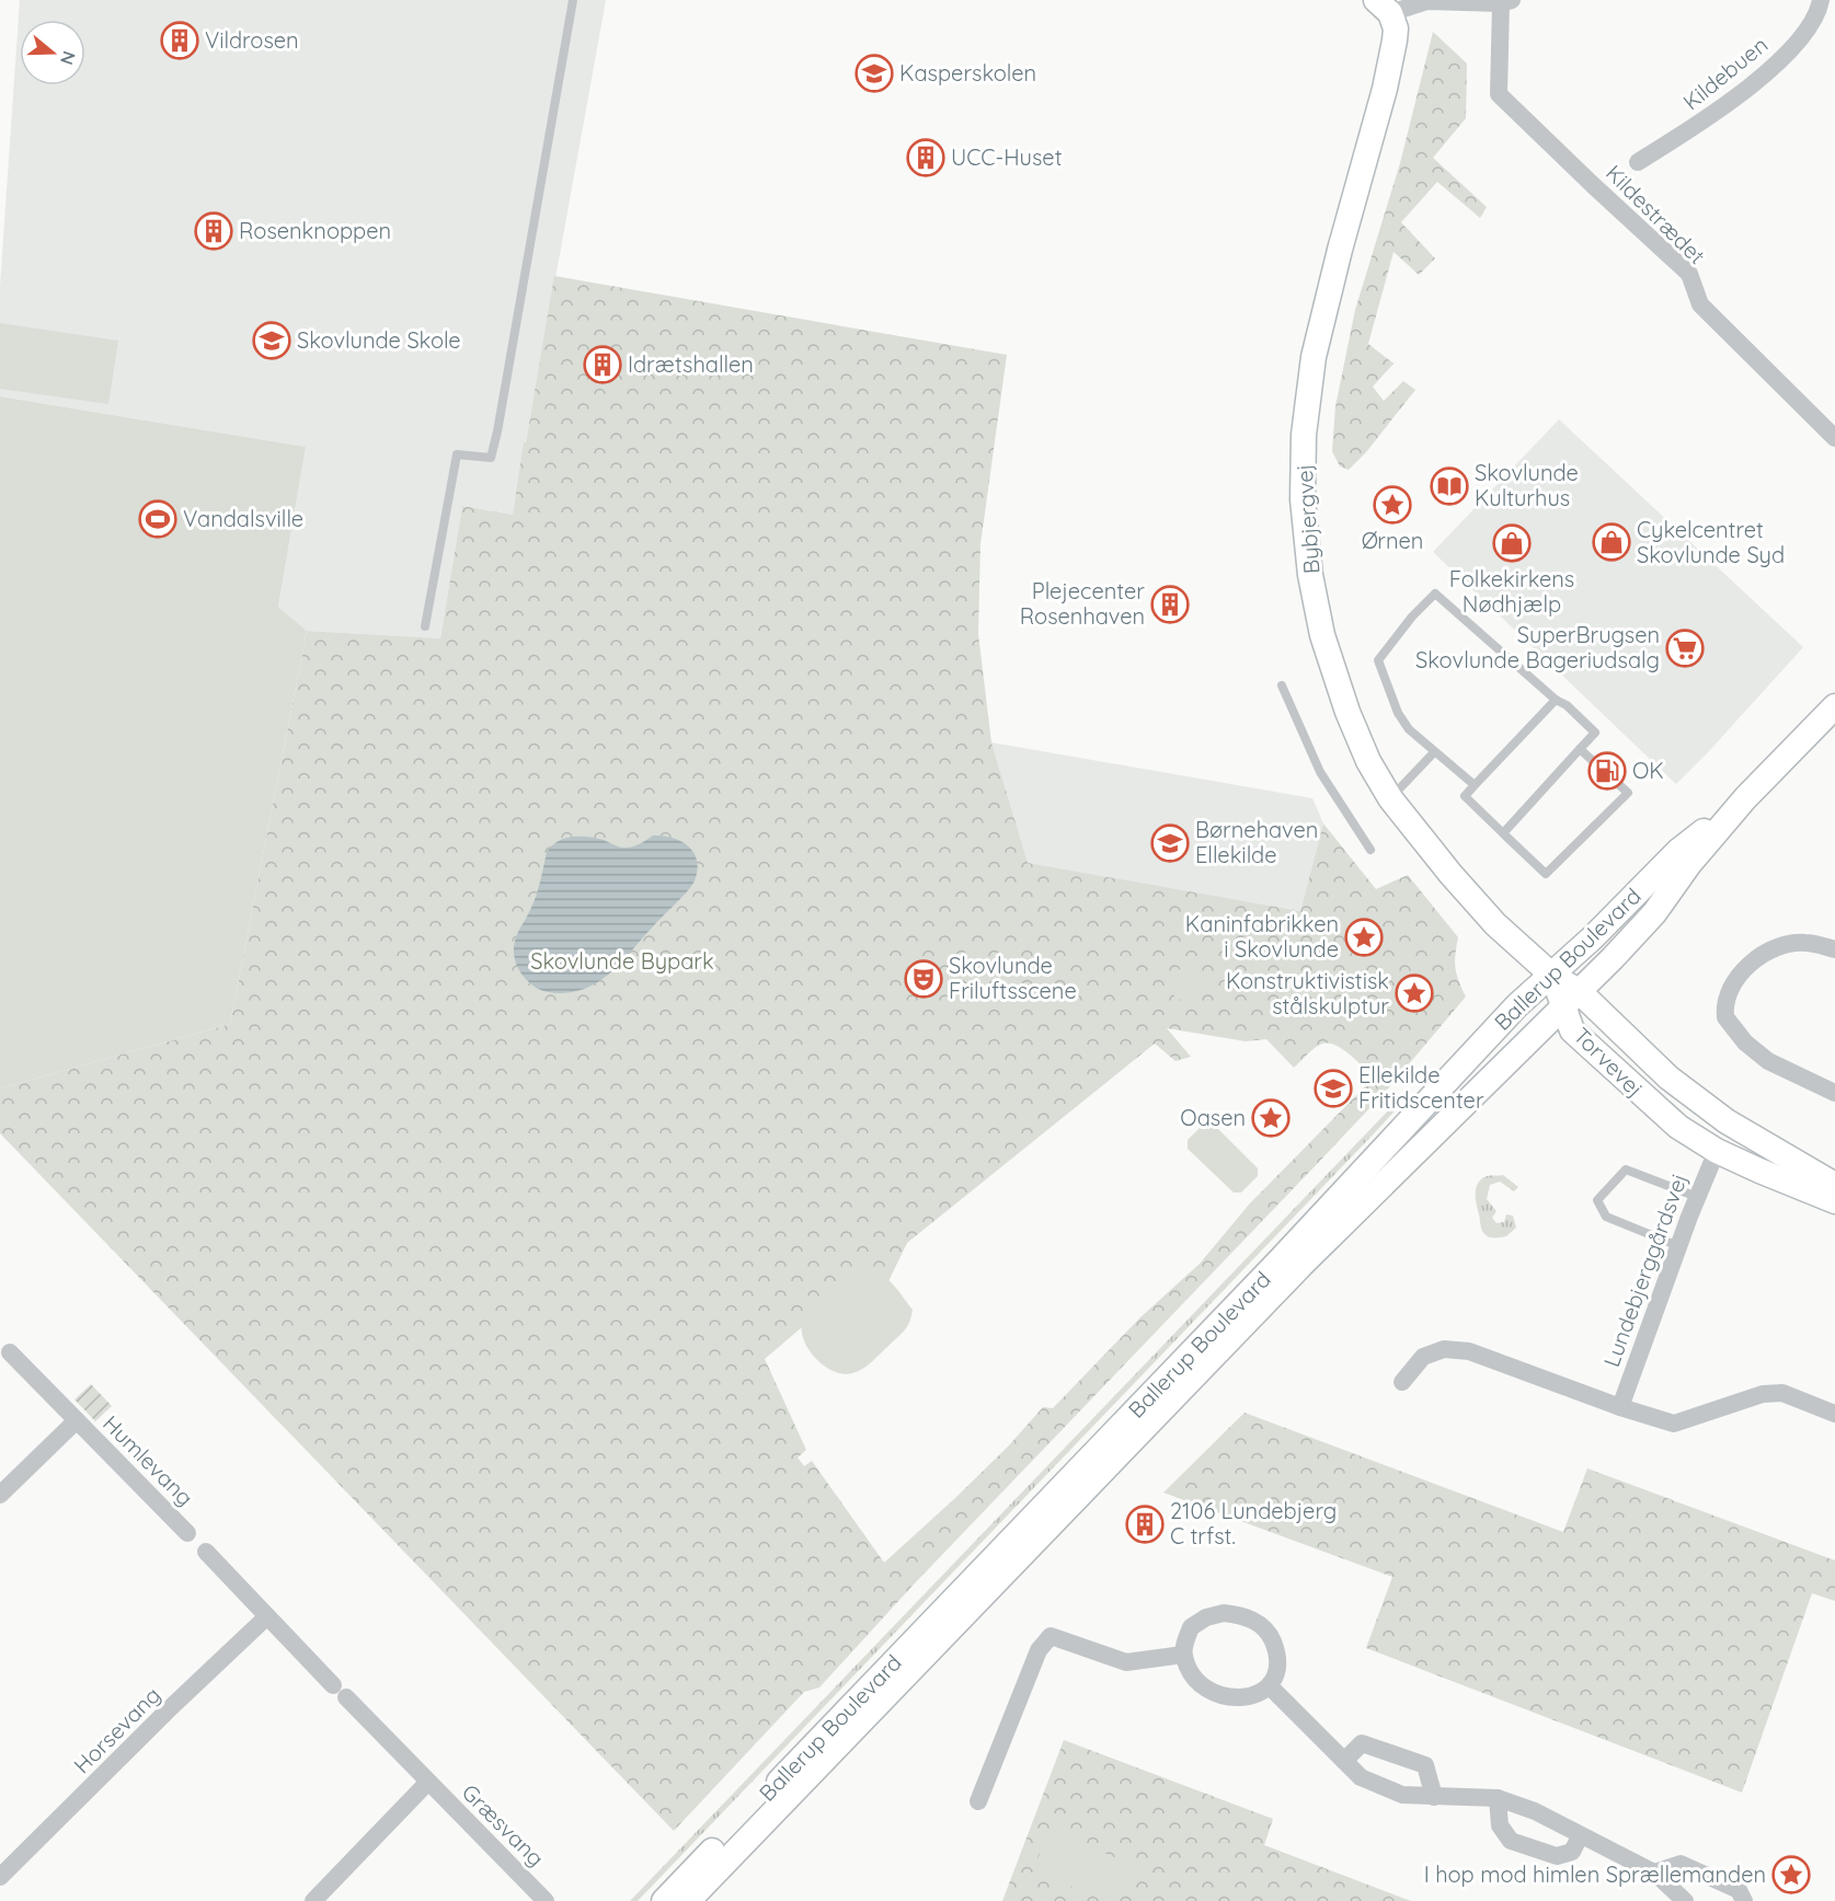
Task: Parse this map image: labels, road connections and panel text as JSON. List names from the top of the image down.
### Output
{
  "streets": {
    "street": [
      "Kildebuen",
      "Kildestrædet",
      "Bybjergvej",
      "Ballerup Boulevard",
      "Torvevej",
      "Lundebjerggårdsvej",
      "Humlevang",
      "Horsevang",
      "Græsvang"
    ]
  },
  "crossings": [
    ["Bybjergvej", "Ballerup Boulevard"],
    ["Bybjergvej", "Torvevej"],
    ["Ballerup Boulevard", "Torvevej"],
    ["Torvevej", "Lundebjerggårdsvej"],
    ["Horsevang", "Græsvang"]
  ],
  "parks": ["Skovlunde Bypark"],
  "places": {
    "building": [
      "Vildrosen",
      "UCC-Huset",
      "Rosenknoppen",
      "Idrætshallen",
      "Plejecenter Rosenhaven",
      "2106 Lundebjerg C trfst."
    ],
    "school or university": [
      "Kasperskolen",
      "Skovlunde Skole",
      "Børnehaven Ellekilde",
      "Ellekilde Fritidscenter"
    ],
    "library": ["Skovlunde Kulturhus"],
    "place": [
      "Ørnen",
      "Kaninfabrikken i Skovlunde",
      "Konstruktivistisk stålskulptur",
      "Oasen",
      "I hop mod himlen Sprællemanden"
    ],
    "sports": ["Vandalsville"],
    "shop": ["Cykelcentret Skovlunde Syd", "Folkekirkens Nødhjælp"],
    "supermarket": ["SuperBrugsen Skovlunde Bageriudsalg"],
    "fuel station": ["OK"],
    "theatre": ["Skovlunde Friluftsscene"]
  },
  "north": "right"
}
